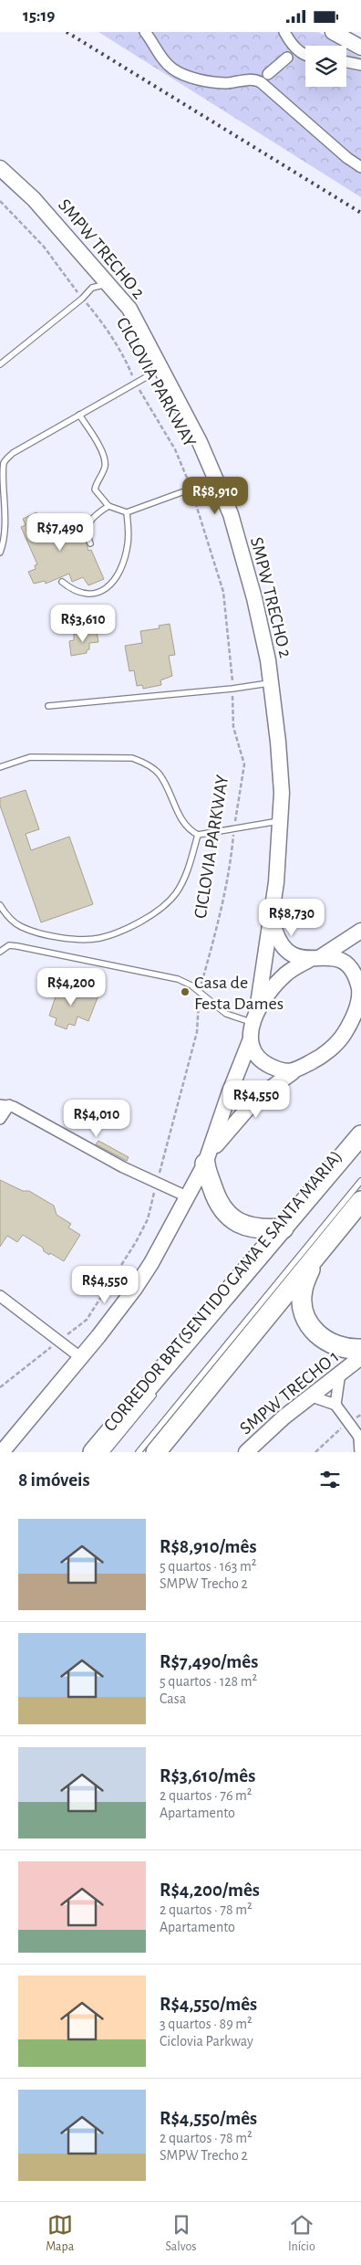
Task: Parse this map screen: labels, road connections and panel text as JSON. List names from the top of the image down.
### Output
{
  "streets": {
    "street": ["SMPW TRECHO 2", "SMPW TRECHO 1"],
    "lane": ["CORREDOR BRT(SENTIDO GAMA E SANTA MARIA)"],
    "path": ["CICLOVIA PARKWAY"]
  },
  "places": ["Casa de Festa Dames"],
  "page": {
    "status": "15:19",
    "price": [
      "R$8,910",
      "R$7,490",
      "R$3,610",
      "R$8,730",
      "R$4,200",
      "R$4,550",
      "R$4,010",
      "R$4,550"
    ],
    "heading": "8 imóveis",
    "list": [
      {
        "name": "R$8,910/mês",
        "note": "5 quartos · 163 m² · SMPW Trecho 2"
      },
      {
        "name": "R$7,490/mês",
        "note": "5 quartos · 128 m² · Casa"
      },
      {
        "name": "R$3,610/mês",
        "note": "2 quartos · 76 m² · Apartamento"
      },
      {
        "name": "R$4,200/mês",
        "note": "2 quartos · 78 m² · Apartamento"
      },
      {
        "name": "R$4,550/mês",
        "note": "3 quartos · 89 m² · Ciclovia Parkway"
      },
      {
        "name": "R$4,550/mês",
        "note": "2 quartos · 78 m² · SMPW Trecho 2"
      }
    ],
    "tabs": ["Mapa", "Salvos", "Início"]
  }
}
